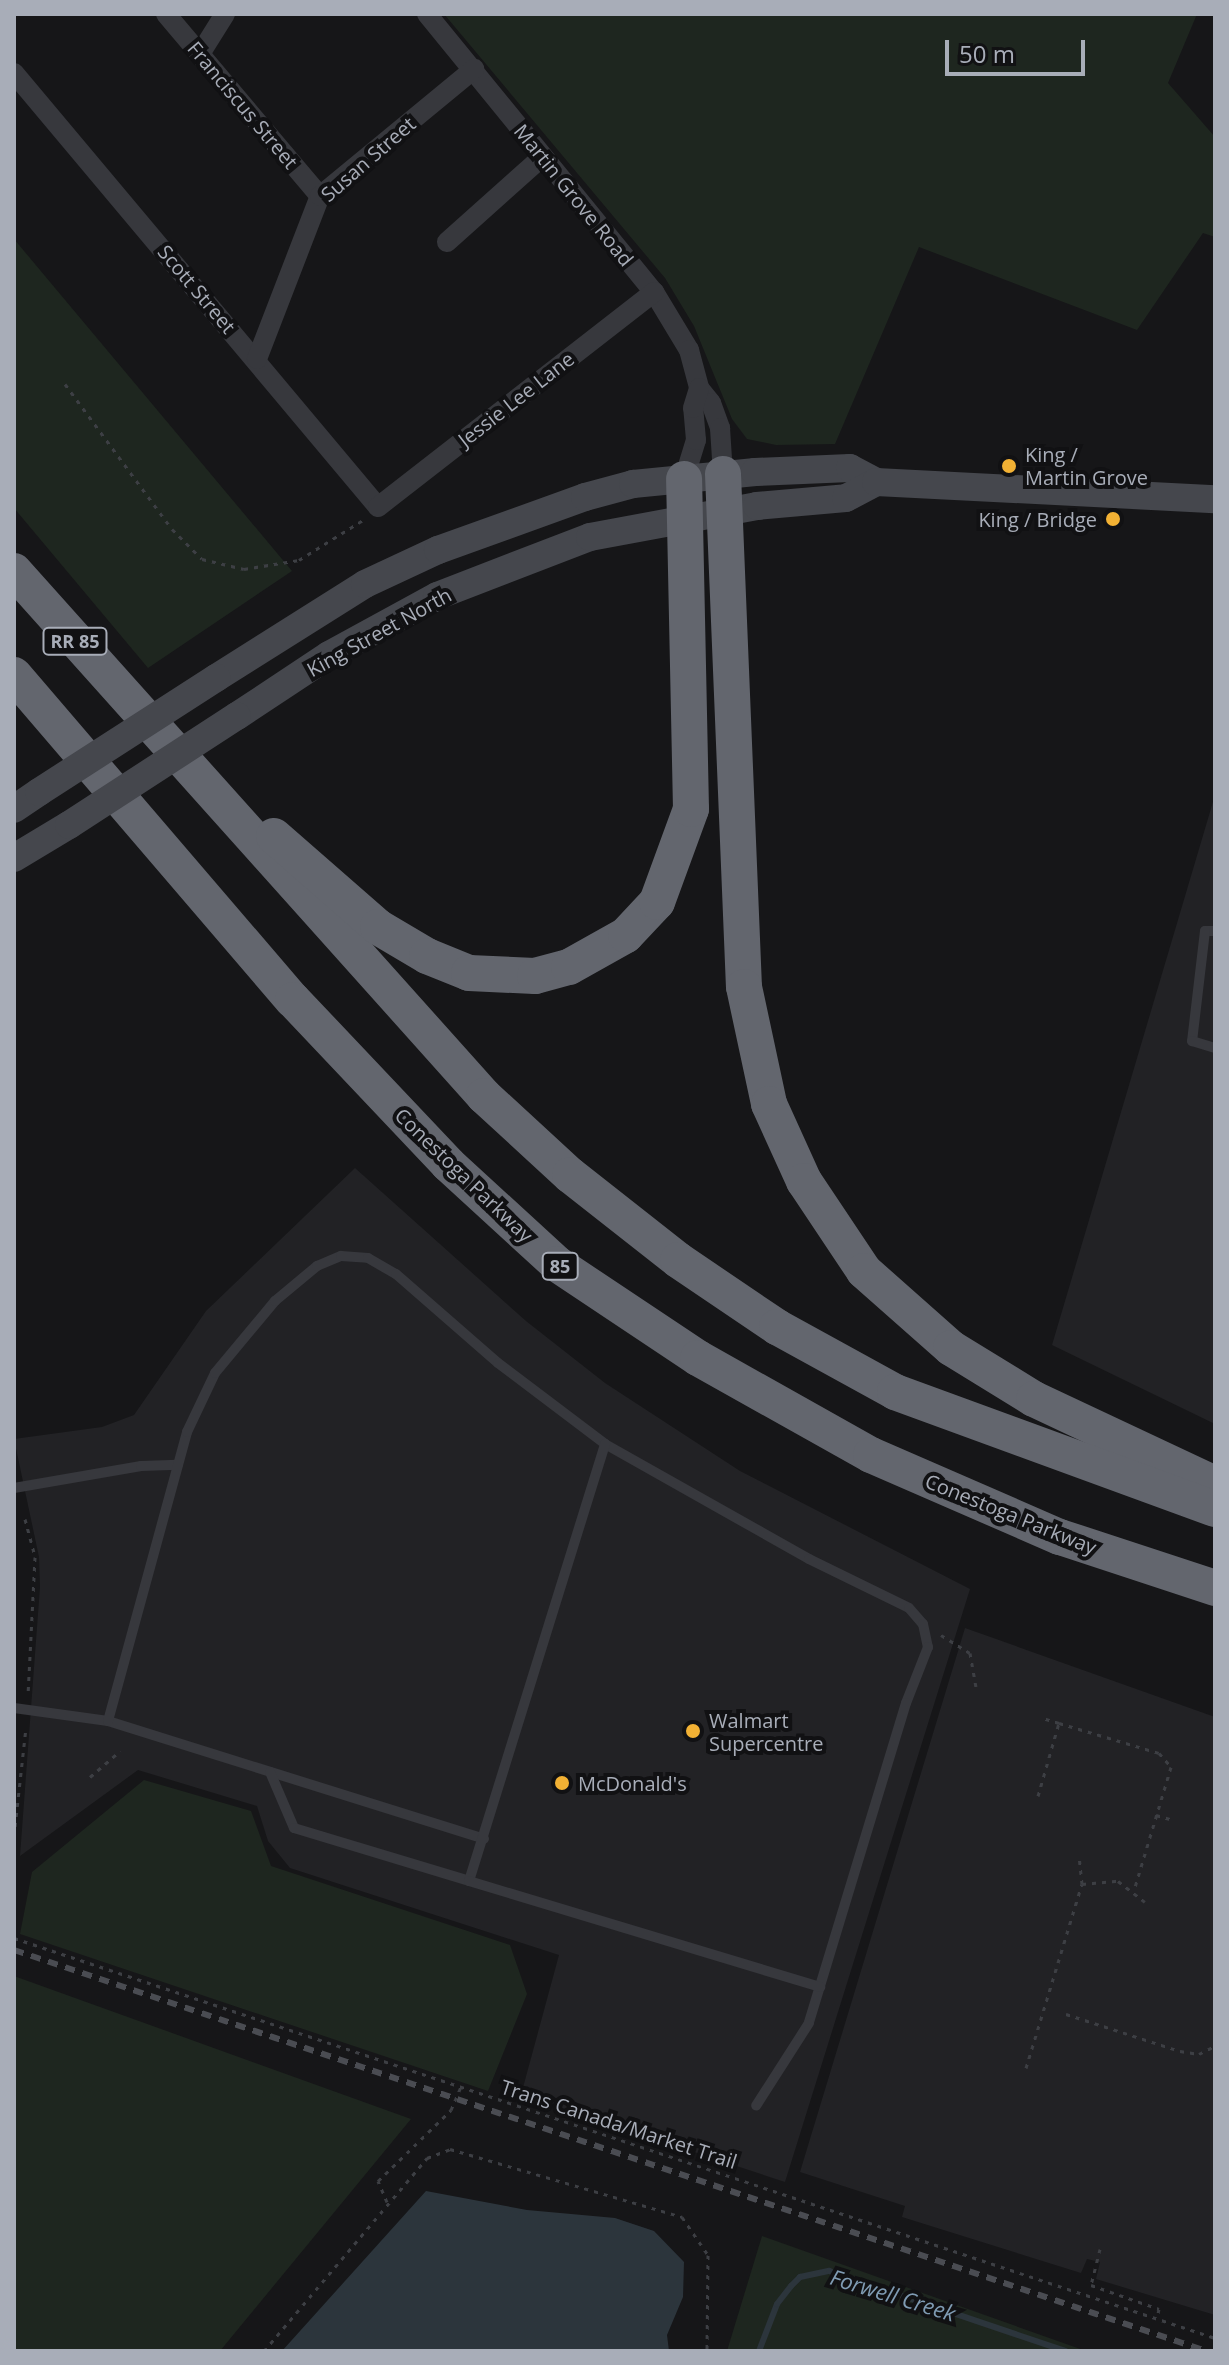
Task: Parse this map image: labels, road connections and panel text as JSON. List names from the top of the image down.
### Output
{
  "streets": {
    "highway": ["RR 85", "Conestoga Parkway", "85"],
    "main road": ["King Street North"],
    "street": [
      "Franciscus Street",
      "Susan Street",
      "Martin Grove Road",
      "Scott Street",
      "Jessie Lee Lane"
    ],
    "path": ["Trans Canada/Market Trail"]
  },
  "crossings": [
    ["Franciscus Street", "Susan Street"],
    ["Susan Street", "Martin Grove Road"],
    ["Susan Street", "Scott Street"],
    ["Martin Grove Road", "Jessie Lee Lane"],
    ["Martin Grove Road", "King Street North"],
    ["Scott Street", "Jessie Lee Lane"]
  ],
  "water": ["Forwell Creek"],
  "places": [
    "King / Martin Grove",
    "King / Bridge",
    "Walmart Supercentre",
    "McDonald's"
  ],
  "scale_bar": "50 m"
}
